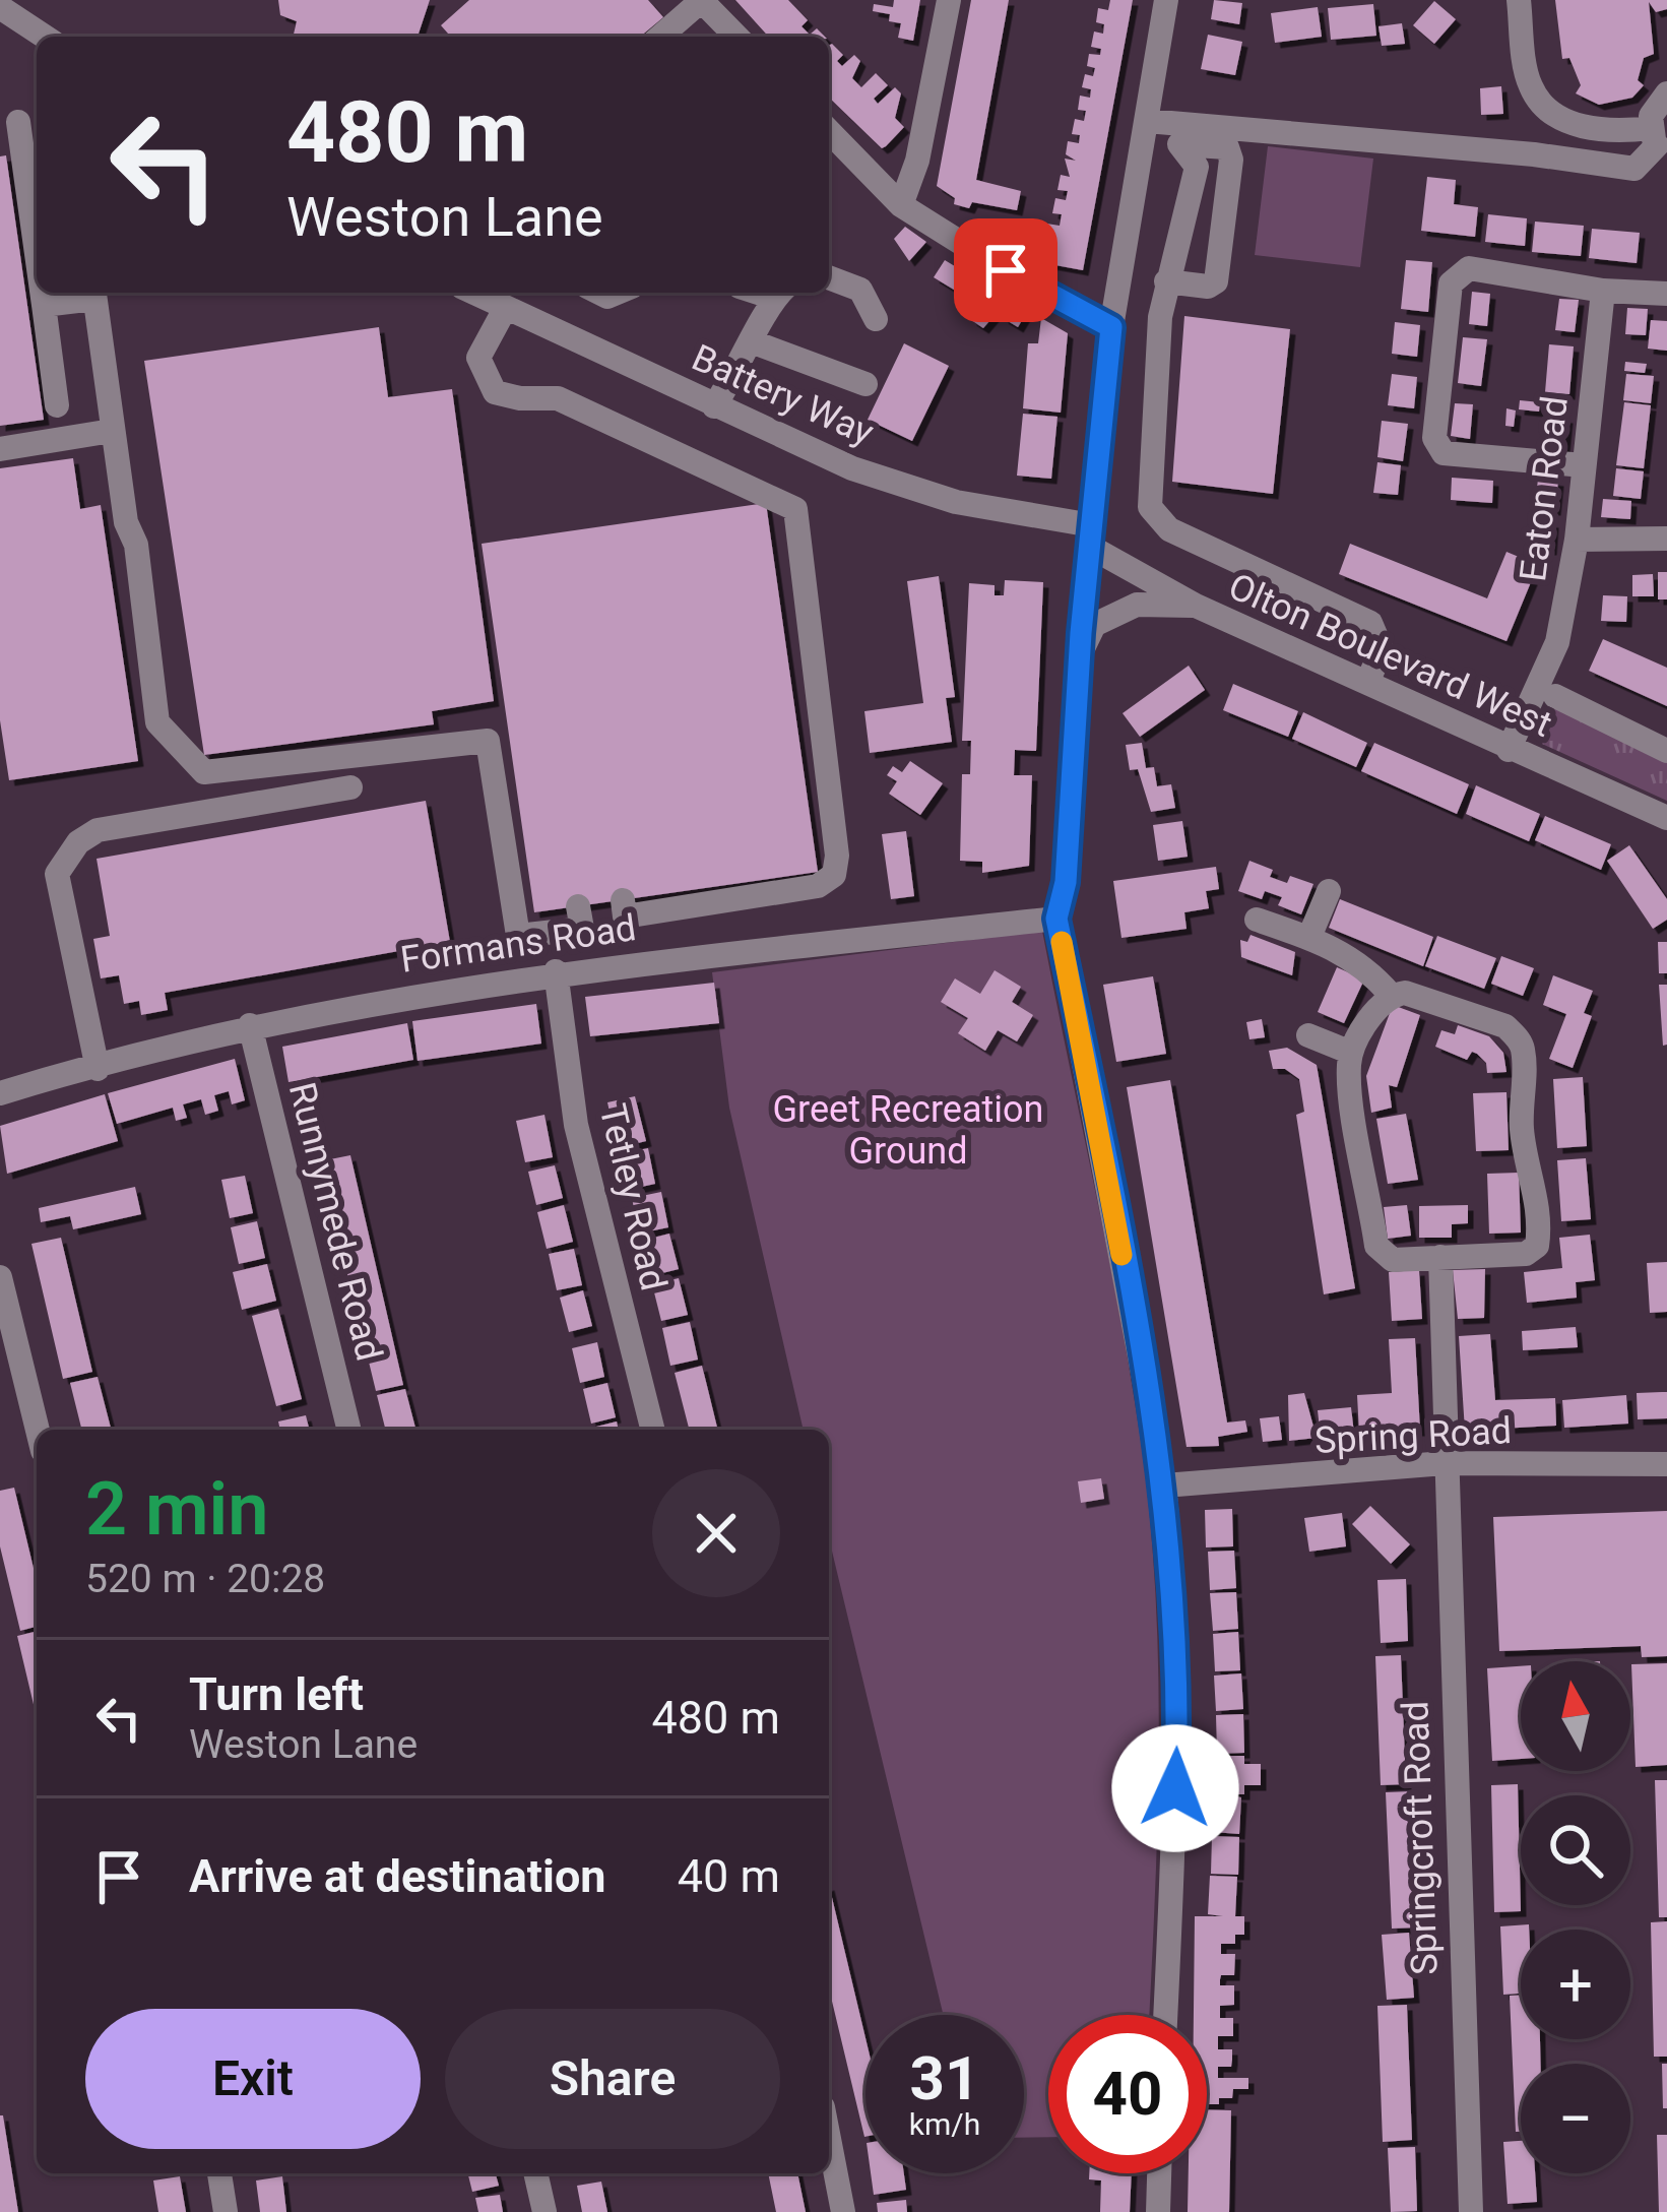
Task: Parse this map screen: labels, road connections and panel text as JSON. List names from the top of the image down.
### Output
{
  "streets": {
    "street": [
      "Battery Way",
      "Eaton Road",
      "Olton Boulevard West",
      "Formans Road",
      "Tetley Road",
      "Runnymede Road",
      "Spring Road",
      "Springcroft Road"
    ]
  },
  "crossings": [
    ["Battery Way", "Olton Boulevard West"],
    ["Eaton Road", "Olton Boulevard West"],
    ["Formans Road", "Tetley Road"],
    ["Formans Road", "Runnymede Road"],
    ["Spring Road", "Springcroft Road"]
  ],
  "parks": ["Greet Recreation Ground"],
  "north": "top",
  "page": {
    "turn": ["480 m", "Weston Lane"],
    "heading": ["2 min", "520 m · 20:28"],
    "list": [
      {
        "name": "Turn left",
        "note": "Weston Lane",
        "value": "480 m"
      },
      {
        "name": "Arrive at destination",
        "value": "40 m"
      }
    ],
    "map_buttons": ["+", "−"],
    "buttons": ["Exit", "Share"],
    "speed": "31 km/h",
    "limit": "40"
  }
}
